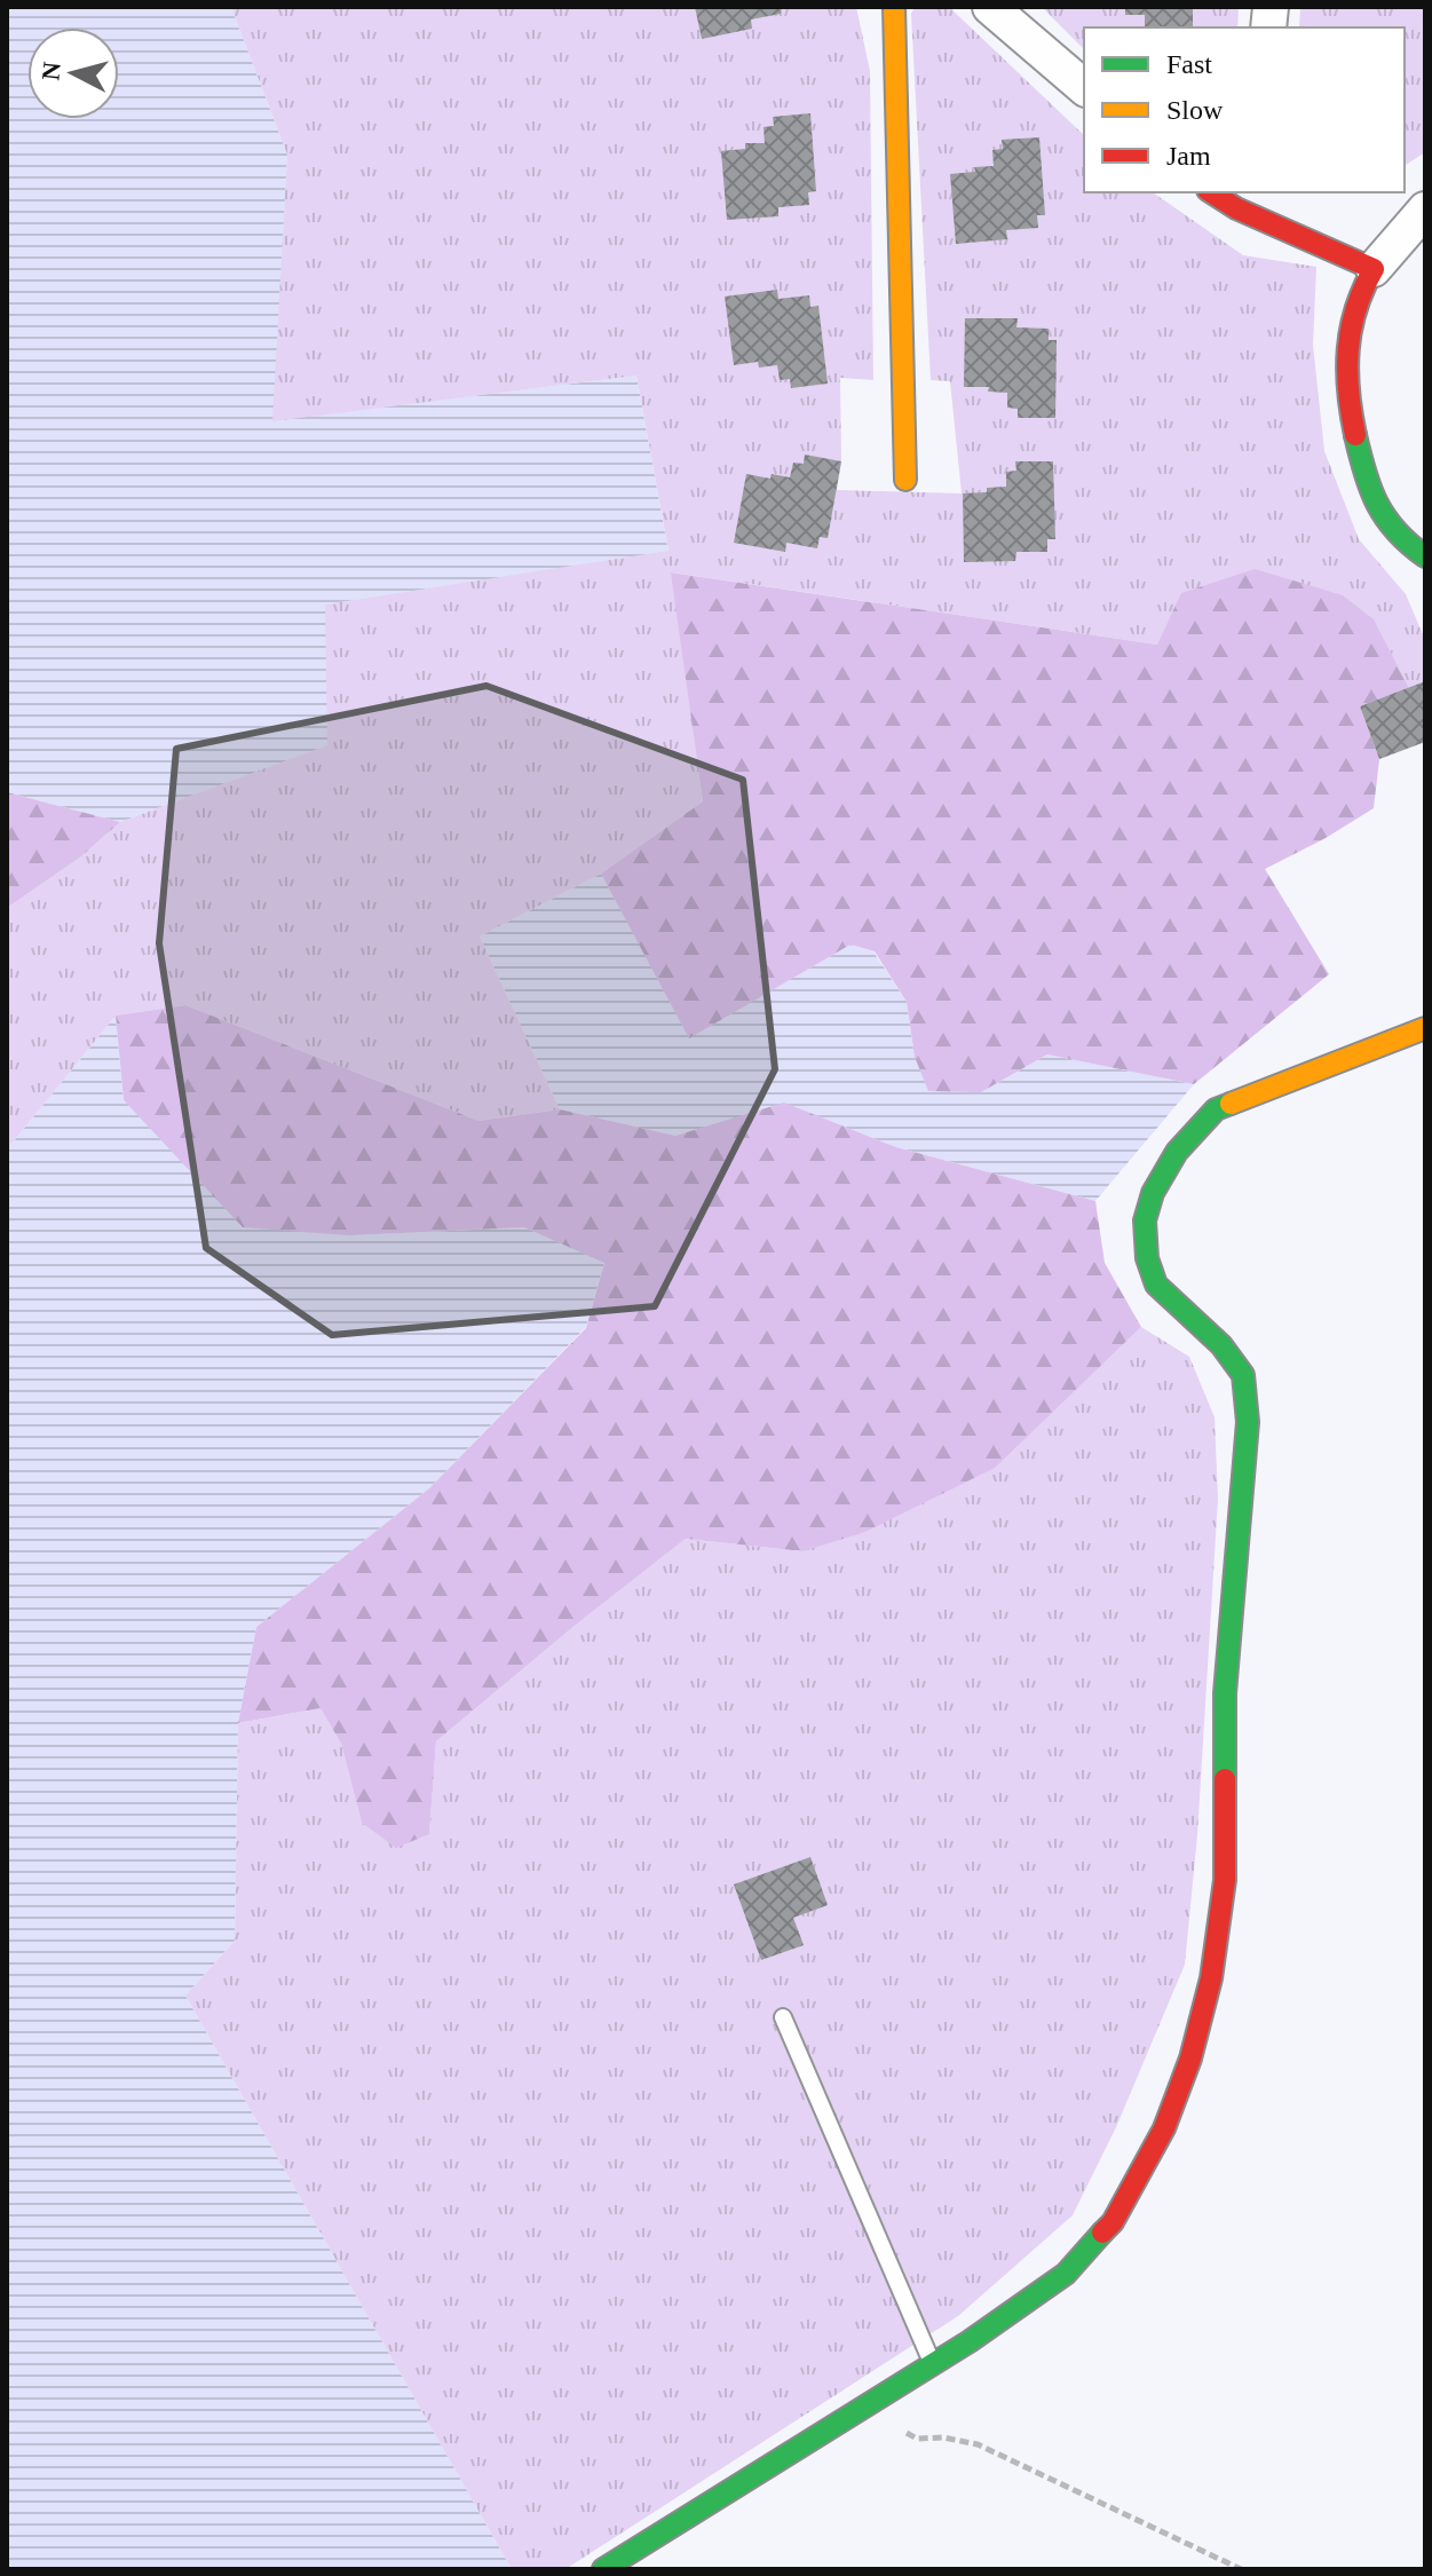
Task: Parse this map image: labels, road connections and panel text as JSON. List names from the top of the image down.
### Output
{
  "legend": ["Fast", "Slow", "Jam"],
  "north": "left"
}
